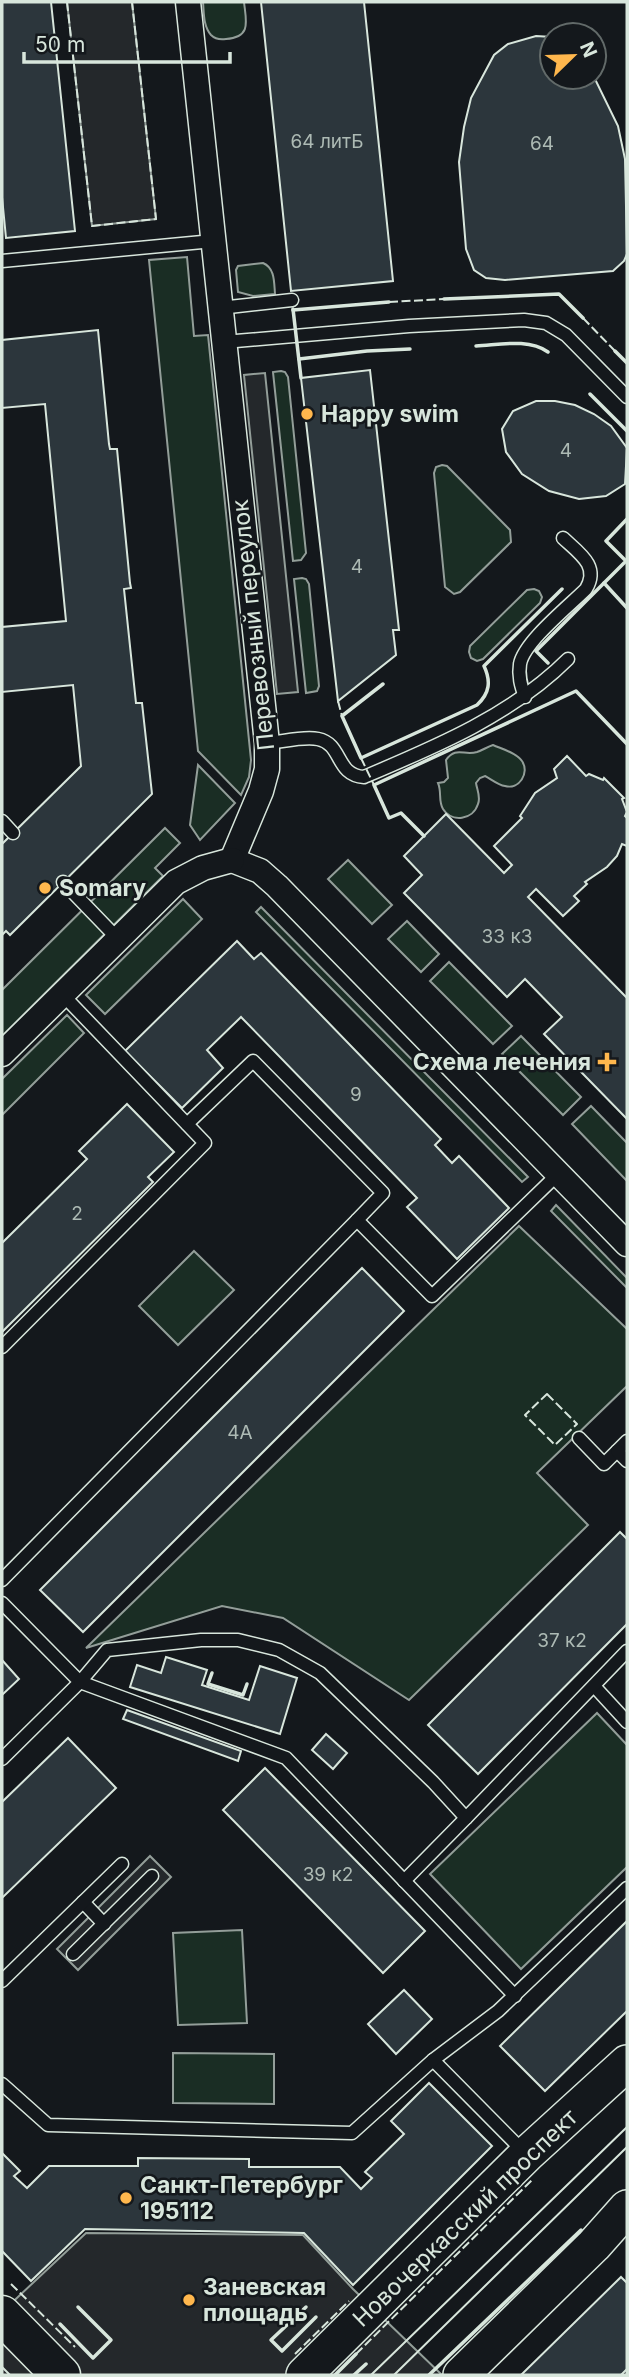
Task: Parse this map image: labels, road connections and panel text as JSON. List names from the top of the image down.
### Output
{
  "streets": {
    "main road": ["Новочеркасский проспект"],
    "street": ["Перевозный переулок"]
  },
  "places": {
    "other": [
      "Happy swim",
      "Somary",
      "Санкт-Петербург 195112",
      "Заневская площадь"
    ],
    "health": ["Схема лечения"]
  },
  "house_numbers": [
    "64 литБ",
    "64",
    "4",
    "4",
    "33 к3",
    "9",
    "2",
    "4А",
    "37 к2",
    "39 к2"
  ],
  "scale_bar": "50 m",
  "north": "top right"
}
